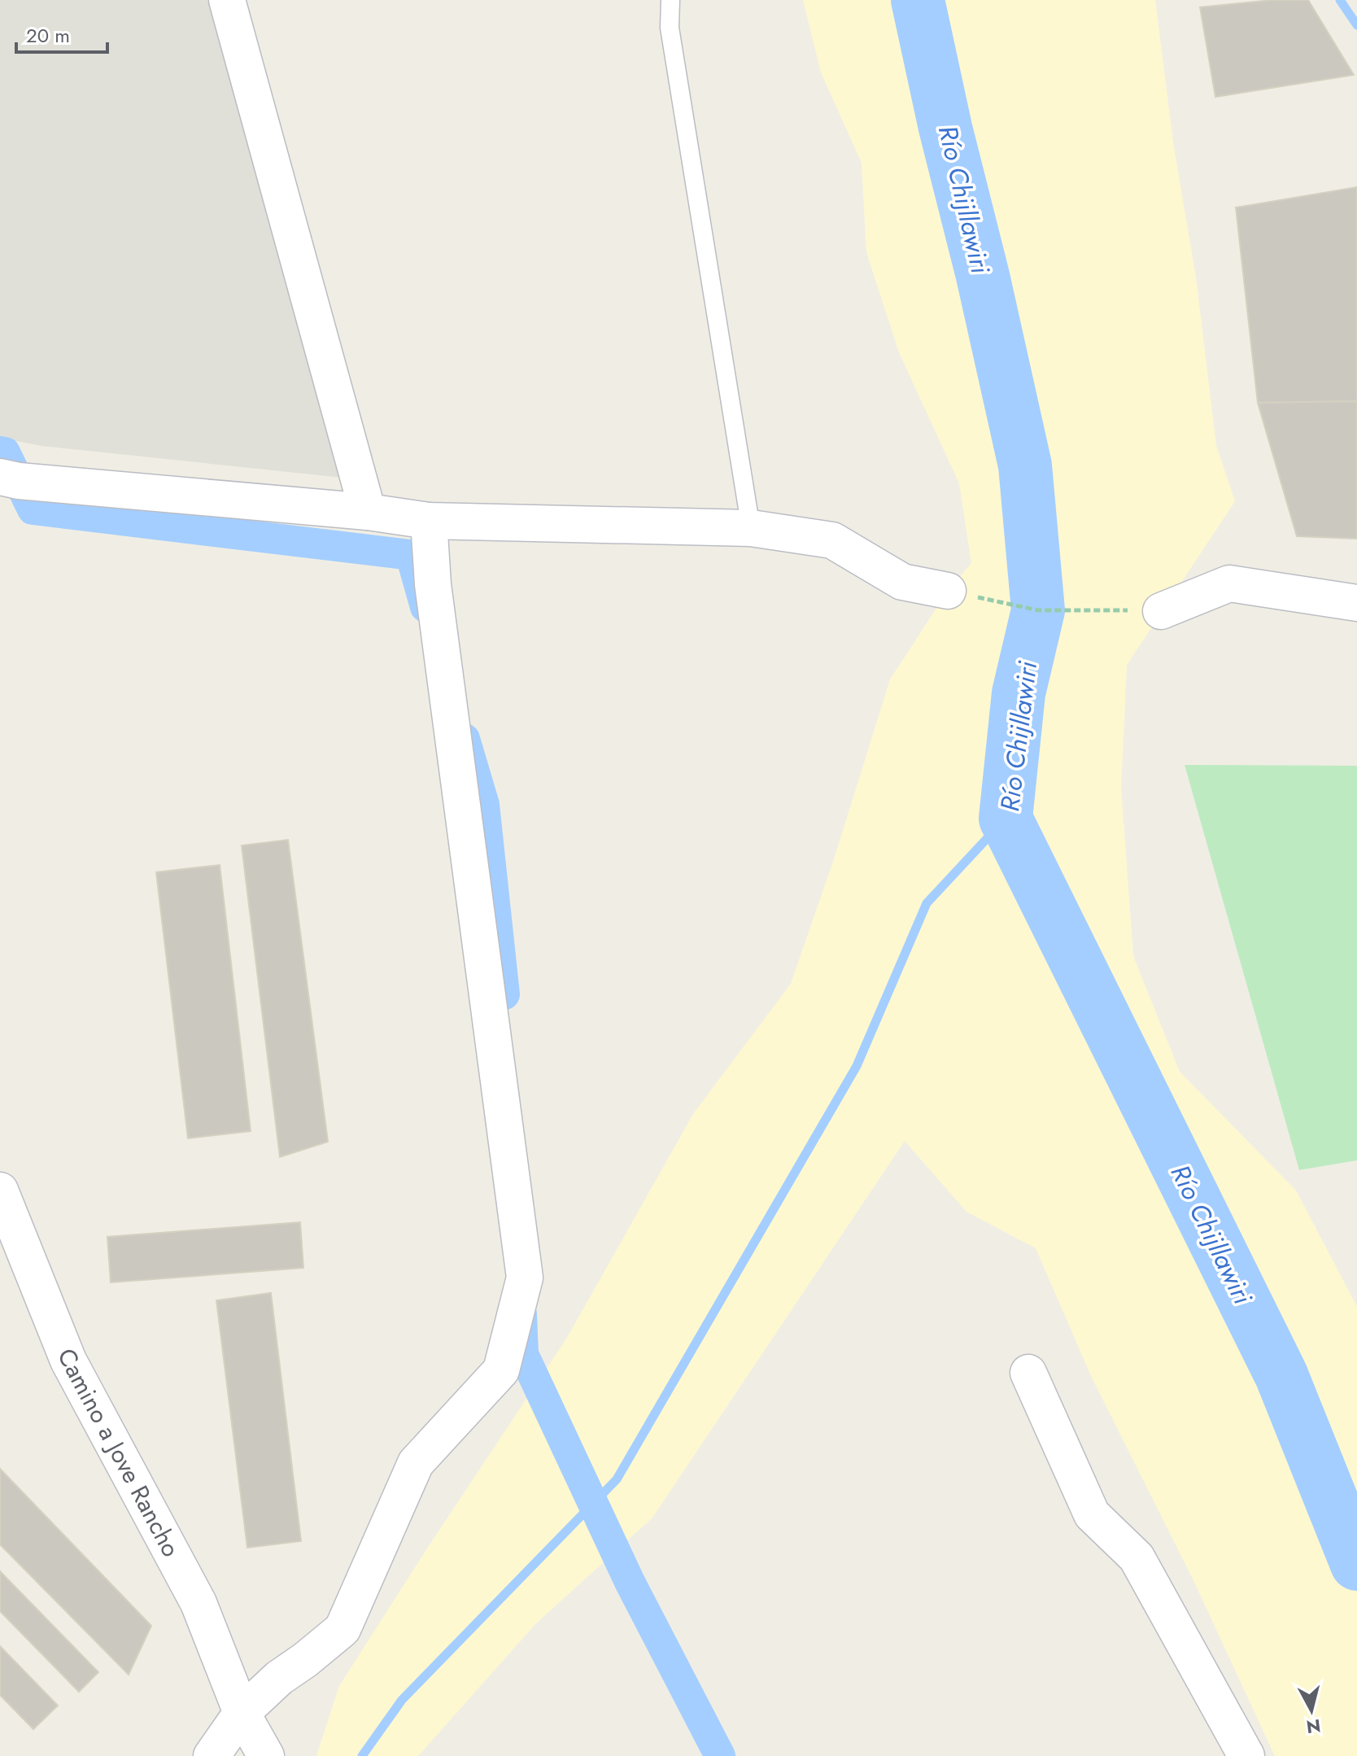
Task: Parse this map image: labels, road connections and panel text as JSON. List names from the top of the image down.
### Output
{
  "streets": {
    "street": ["Camino a Jove Rancho"]
  },
  "water": ["Río Chijllawiri"],
  "scale_bar": "20 m",
  "north": "bottom"
}
